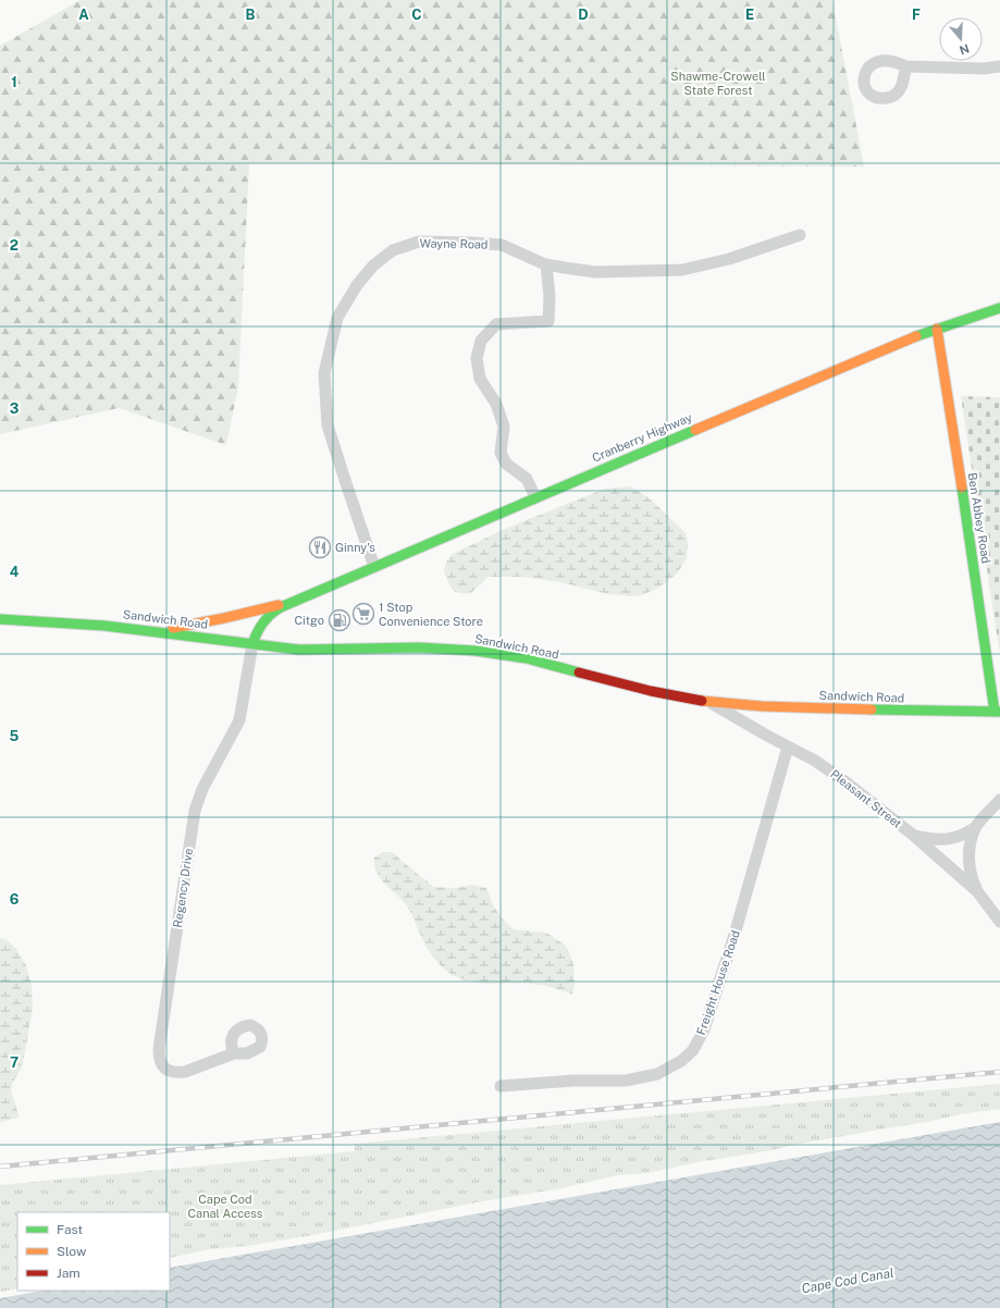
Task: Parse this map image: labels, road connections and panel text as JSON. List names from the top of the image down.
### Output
{
  "streets": {
    "main road": ["Cranberry Highway", "Ben Abbey Road", "Sandwich Road"],
    "street": [
      "Wayne Road",
      "Pleasant Street",
      "Regency Drive",
      "Freight House Road"
    ]
  },
  "crossings": [
    ["Wayne Road", "Cranberry Highway"],
    ["Cranberry Highway", "Ben Abbey Road"],
    ["Cranberry Highway", "Sandwich Road"],
    ["Cranberry Highway", "Regency Drive"],
    ["Ben Abbey Road", "Sandwich Road"],
    ["Sandwich Road", "Pleasant Street"],
    ["Sandwich Road", "Regency Drive"],
    ["Pleasant Street", "Freight House Road"]
  ],
  "water": ["Cape Cod Canal"],
  "parks": ["Shawme-Crowell State Forest", "Cape Cod Canal Access"],
  "places": {
    "restaurant": ["Ginny's"],
    "supermarket": ["1 Stop Convenience Store"],
    "fuel station": ["Citgo"]
  },
  "legend": ["Fast", "Slow", "Jam"],
  "north": "bottom",
  "grid": {
    "columns": [
      "A",
      "B",
      "C",
      "D",
      "E",
      "F"
    ],
    "rows": [
      "1",
      "2",
      "3",
      "4",
      "5",
      "6",
      "7"
    ]
  }
}
